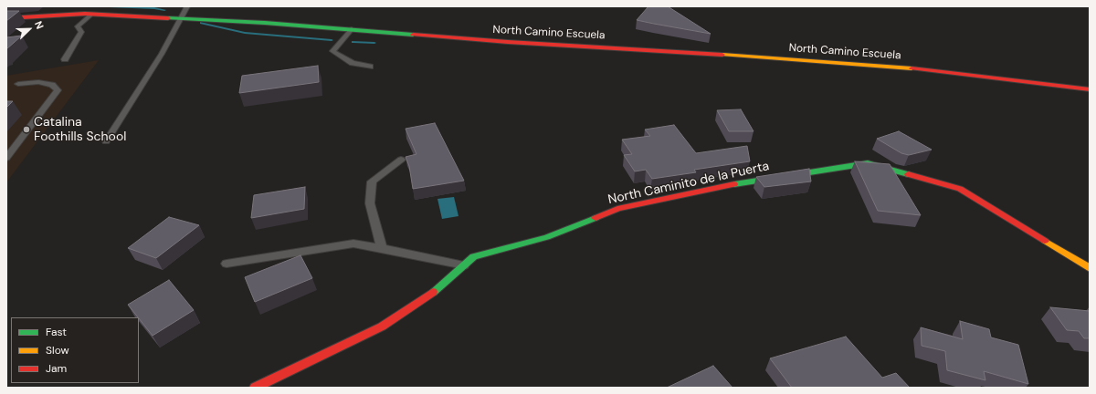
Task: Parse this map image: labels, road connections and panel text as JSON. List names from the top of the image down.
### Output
{
  "streets": {
    "street": ["North Camino Escuela", "North Caminito de la Puerta"]
  },
  "places": ["Catalina Foothills School"],
  "legend": ["Fast", "Slow", "Jam"],
  "north": "top right"
}
